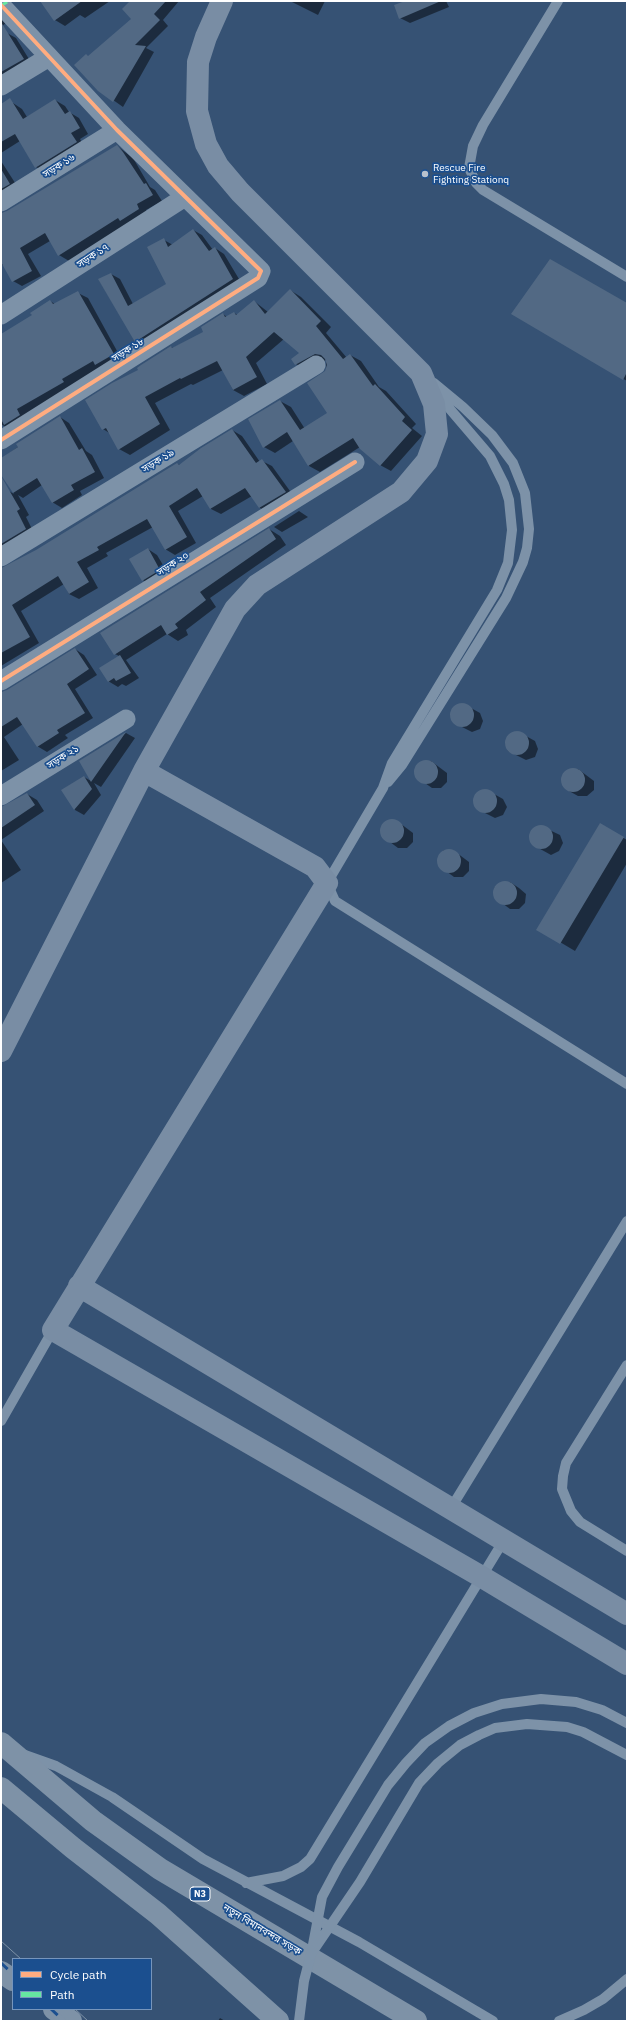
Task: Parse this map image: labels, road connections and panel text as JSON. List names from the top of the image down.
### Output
{
  "streets": {
    "highway": ["N3", "নতুন বিমানবন্দর সড়ক"],
    "street": [
      "সড়ক ১৬",
      "সড়ক ১৭",
      "সড়ক ১৮",
      "সড়ক ১৯",
      "সড়ক ২০",
      "সড়ক ২১"
    ]
  },
  "crossings": [
    ["সড়ক ১৭", "সড়ক ১৮"]
  ],
  "places": ["Rescue Fire Fighting Stationq"],
  "legend": ["Cycle path", "Path"]
}
